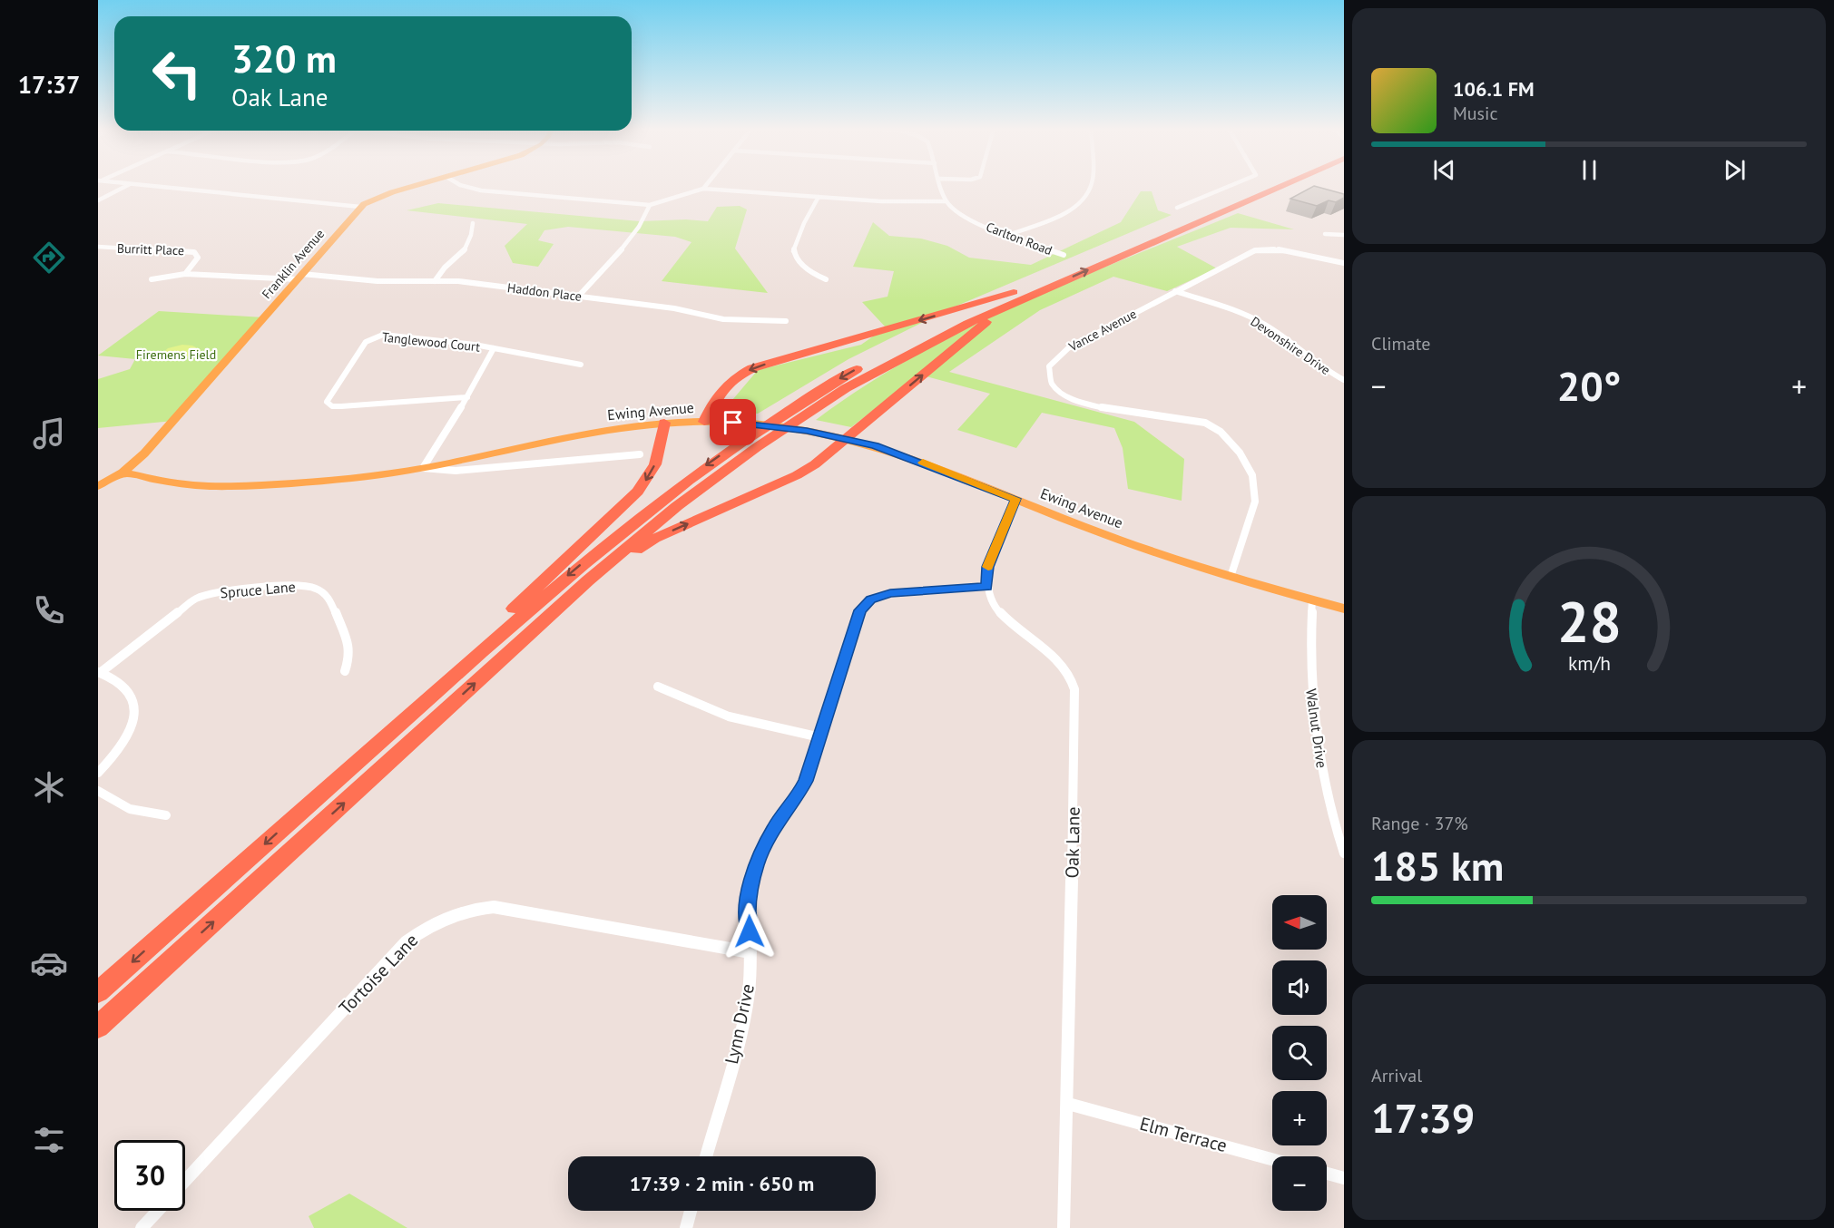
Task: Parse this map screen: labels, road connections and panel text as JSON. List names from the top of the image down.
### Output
{
  "streets": {
    "main road": ["Franklin Avenue", "Ewing Avenue"],
    "street": [
      "Carlton Road",
      "Burritt Place",
      "Haddon Place",
      "Vance Avenue",
      "Tanglewood Court",
      "Devonshire Drive",
      "Spruce Lane",
      "Walnut Drive",
      "Oak Lane",
      "Tortoise Lane",
      "Lynn Drive",
      "Elm Terrace"
    ]
  },
  "crossings": [
    ["Burritt Place", "Haddon Place"],
    ["Franklin Avenue", "Haddon Place"],
    ["Franklin Avenue", "Ewing Avenue"],
    ["Vance Avenue", "Devonshire Drive"],
    ["Vance Avenue", "Ewing Avenue"],
    ["Ewing Avenue", "Walnut Drive"],
    ["Oak Lane", "Lynn Drive"],
    ["Oak Lane", "Elm Terrace"],
    ["Tortoise Lane", "Lynn Drive"]
  ],
  "parks": ["Firemens Field"],
  "north": "left",
  "page": {
    "tabs": "17:37",
    "turn": ["320 m", "Oak Lane"],
    "song": ["106.1 FM", "Music"],
    "tile": [
      "Climate",
      ["Range · 37%", "185 km"],
      ["Arrival", "17:39"]
    ],
    "heat": ["−", "20°", "+"],
    "map_buttons": ["+", "−"],
    "limit": "30",
    "trip": "17:39 · 2 min · 650 m",
    "gauge": ["28", "km/h"]
  }
}
